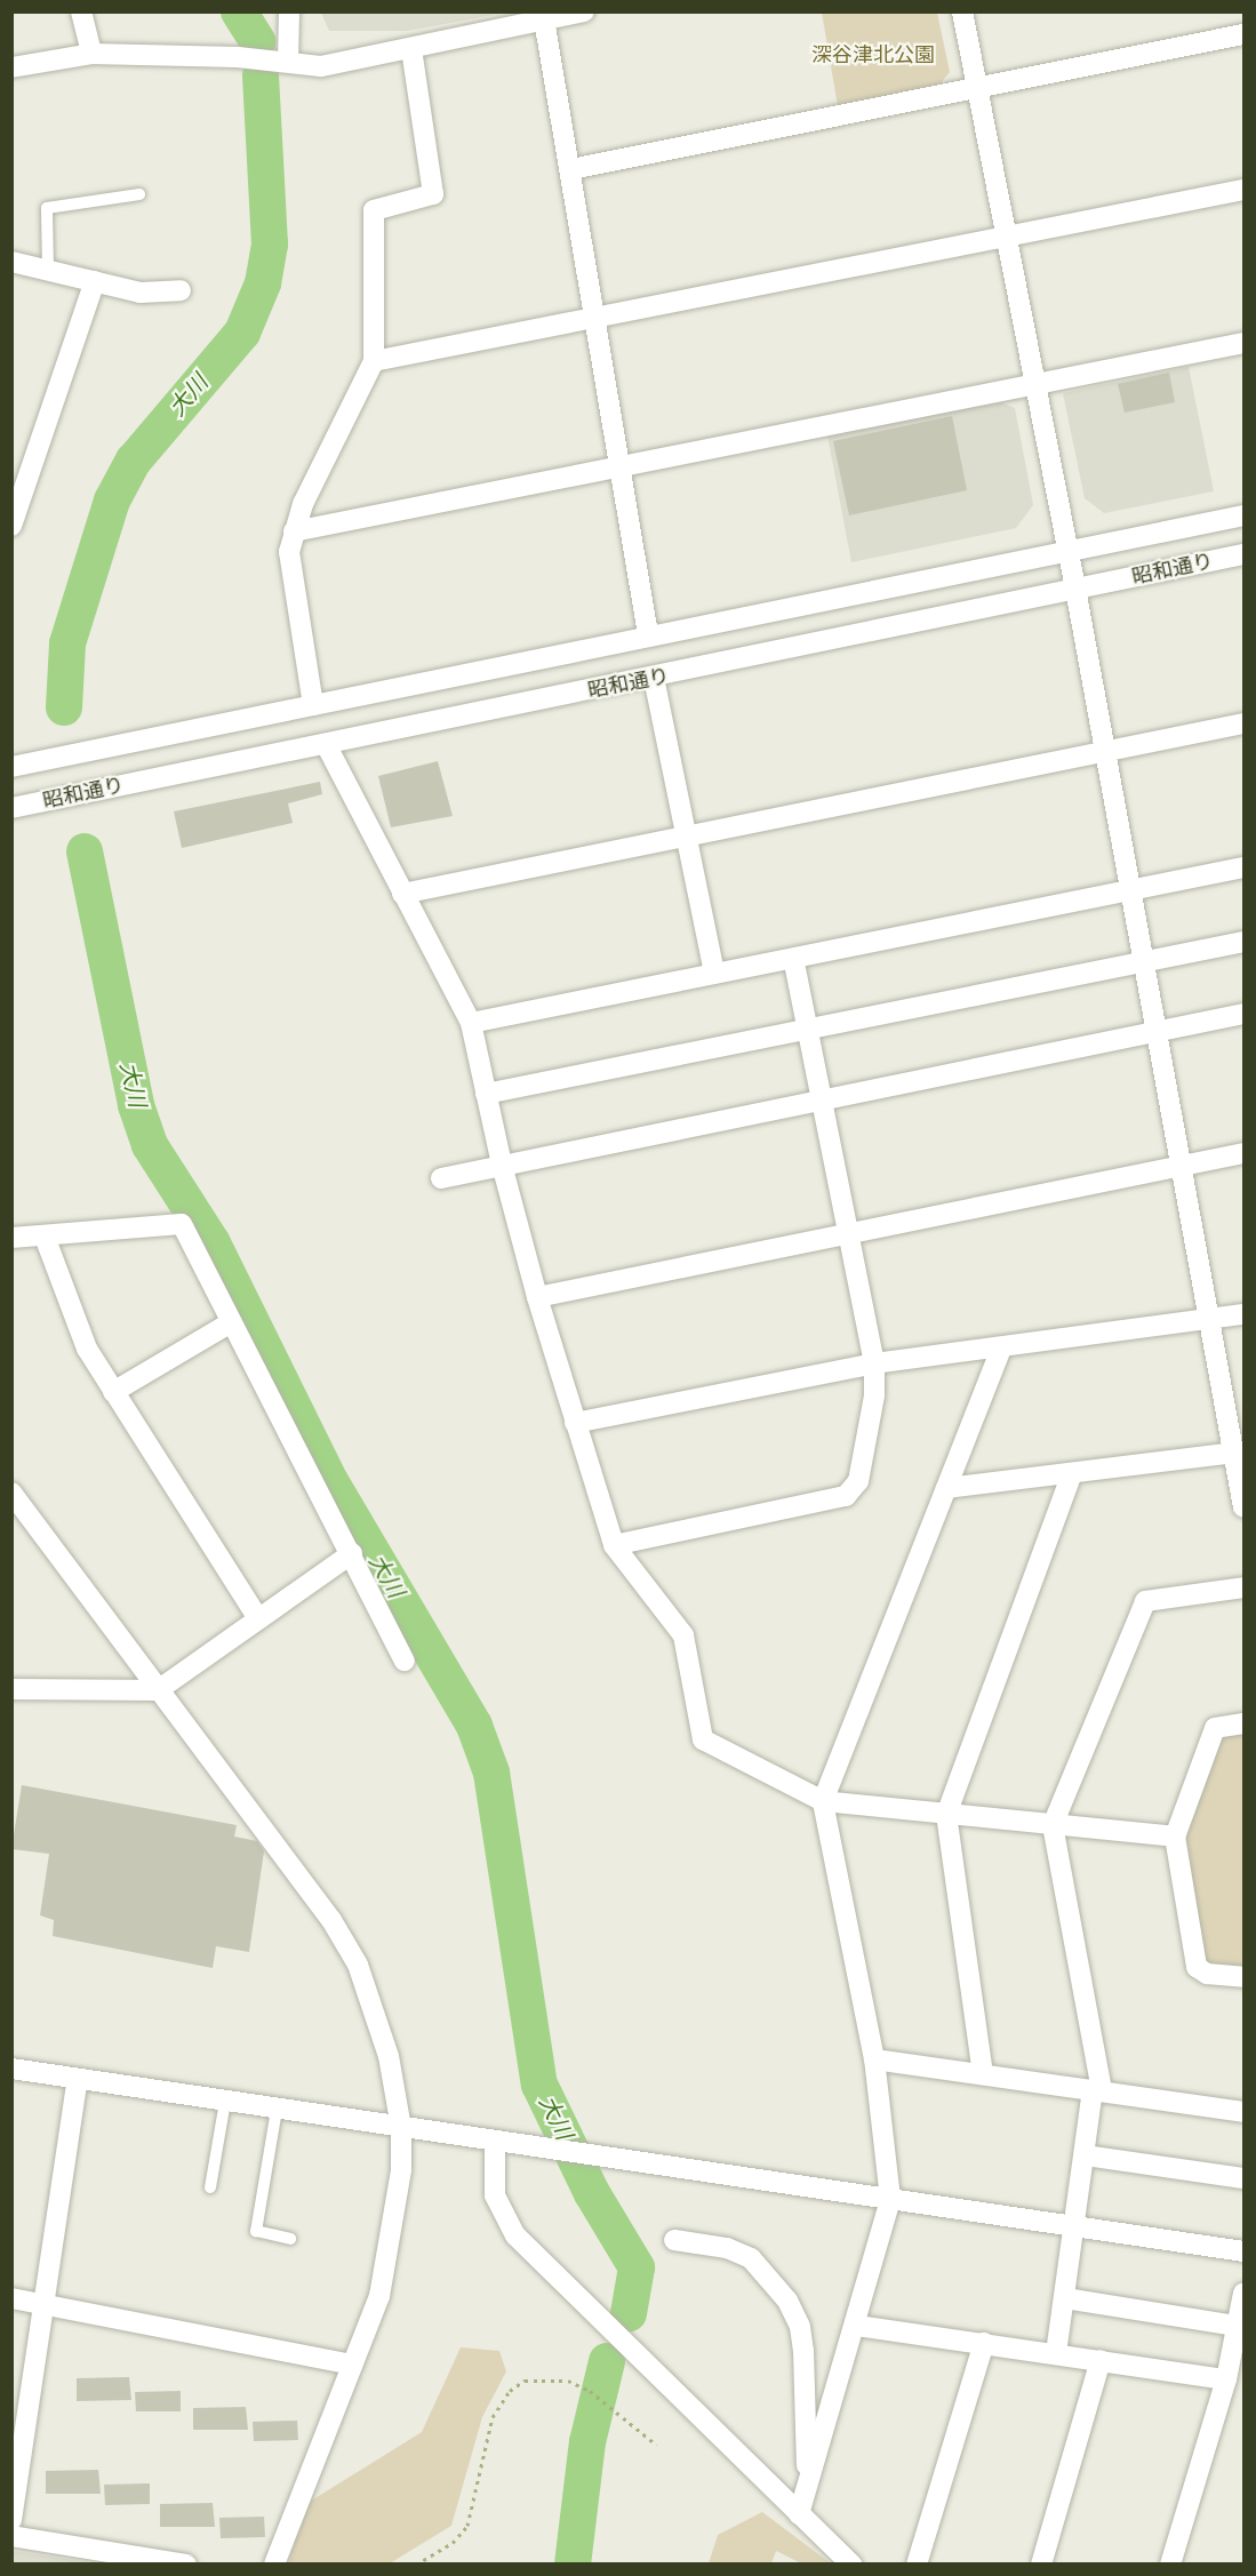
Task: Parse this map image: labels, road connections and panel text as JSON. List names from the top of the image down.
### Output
{
  "streets": {
    "street": ["昭和通り"]
  },
  "water": ["大川"],
  "parks": ["深谷津北公園"]
}
